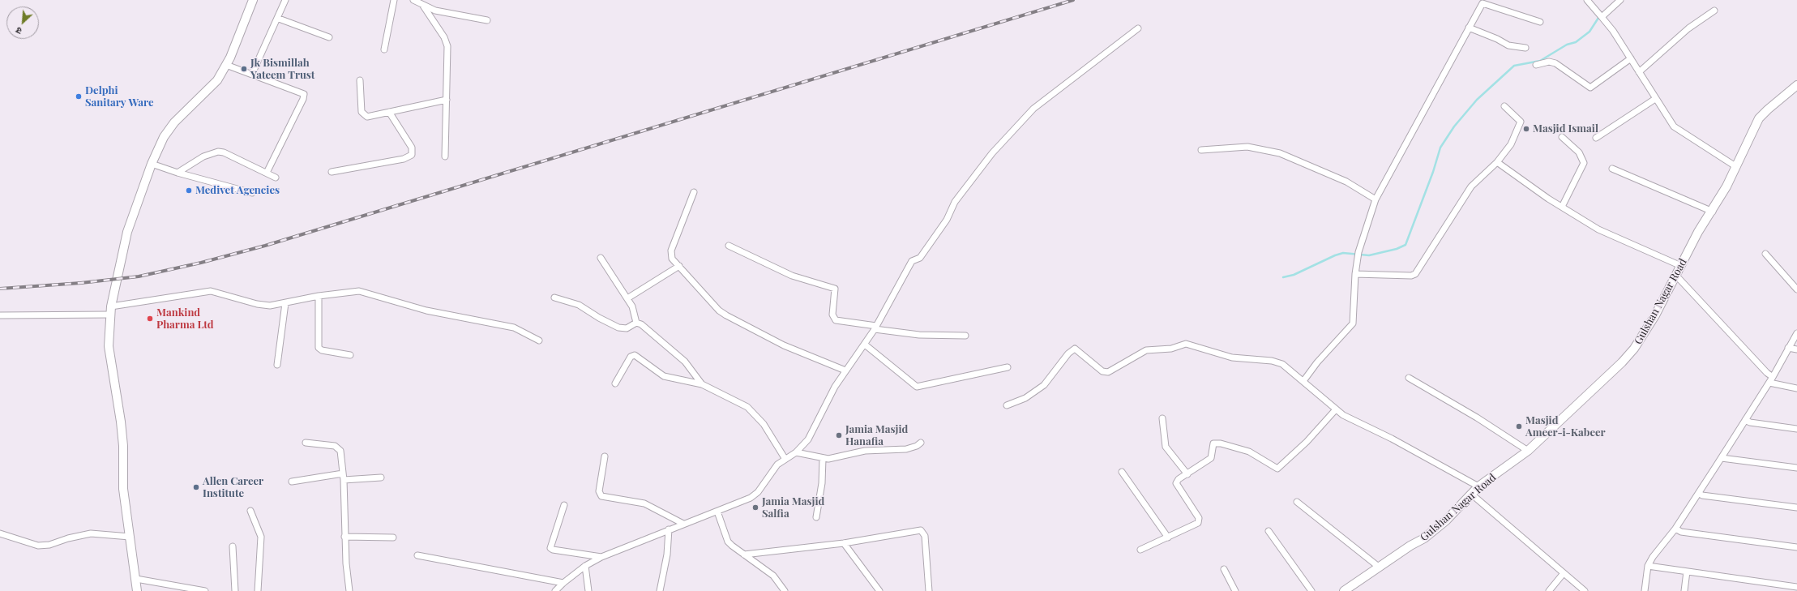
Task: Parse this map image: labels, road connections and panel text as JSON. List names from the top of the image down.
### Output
{
  "streets": {
    "street": ["Gulshan Nagar Road"]
  },
  "places": [
    "Jk Bismillah Yateem Trust",
    "Delphi Sanitary Ware",
    "Masjid Ismail",
    "Medivet Agencies",
    "Mankind Pharma Ltd",
    "Masjid Ameer-i-Kabeer",
    "Jamia Masjid Hanafia",
    "Allen Career Institute",
    "Jamia Masjid Salfia"
  ],
  "north": "bottom left"
}
